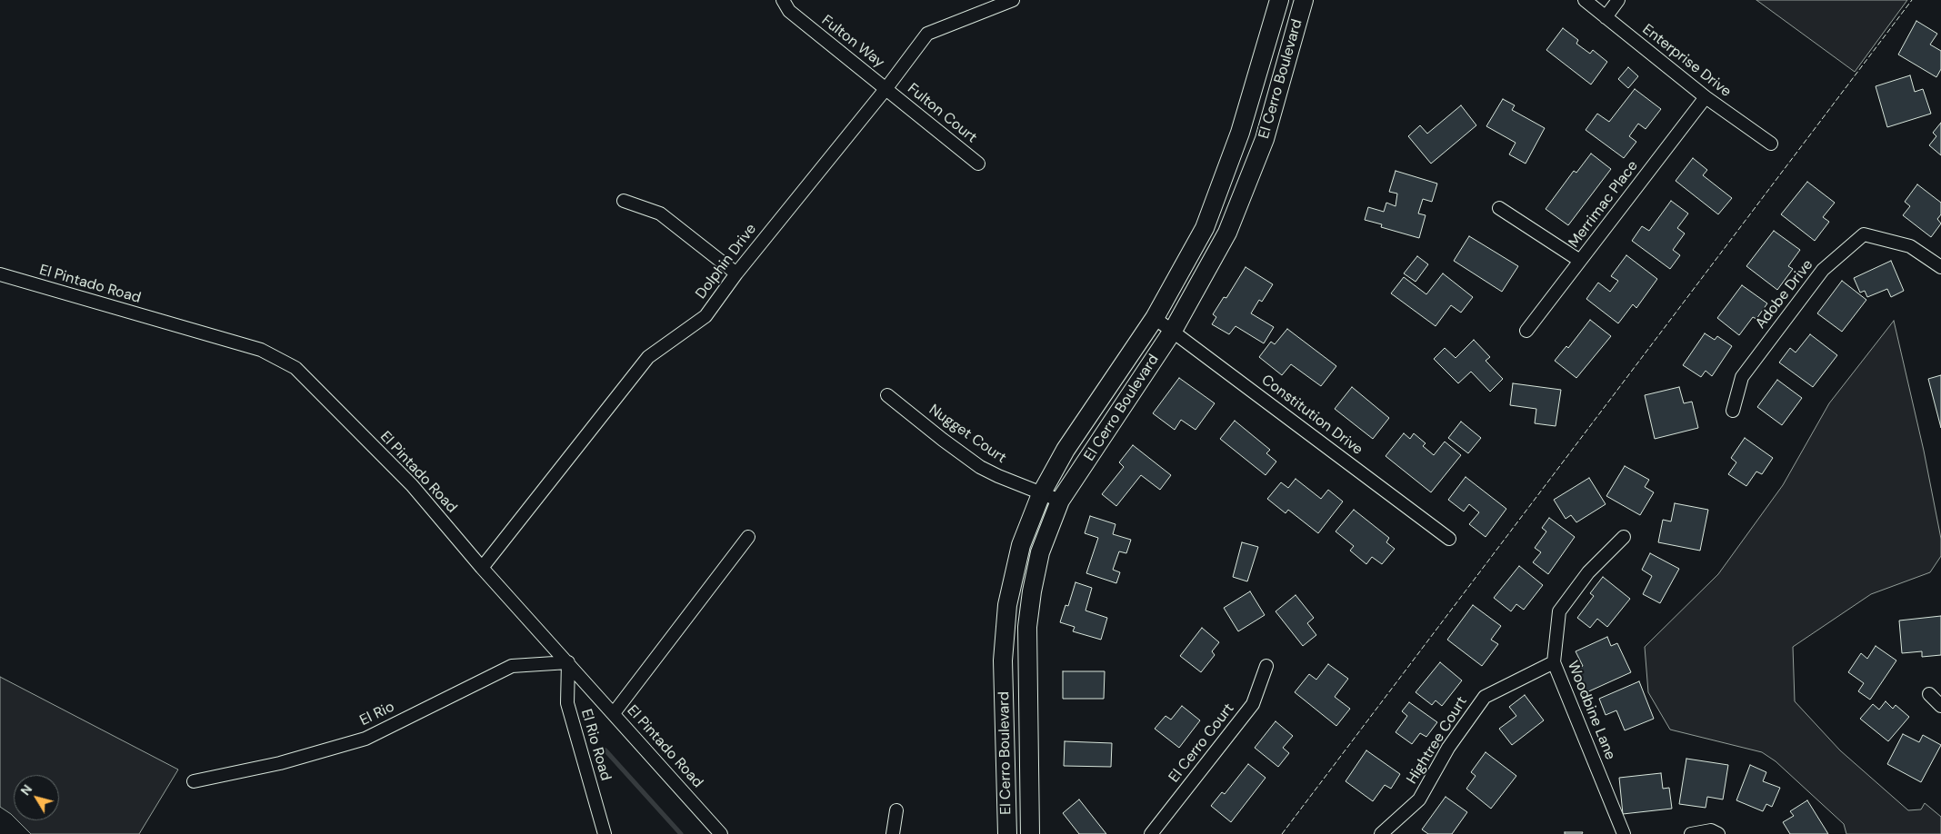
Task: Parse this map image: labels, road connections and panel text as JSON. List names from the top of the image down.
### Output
{
  "streets": {
    "street": [
      "Fulton Way",
      "Enterprise Drive",
      "El Cerro Boulevard",
      "Fulton Court",
      "Merrimac Place",
      "Dolphin Drive",
      "El Pintado Road",
      "Adobe Drive",
      "Constitution Drive",
      "Nugget Court",
      "Woodbine Lane",
      "El Rio",
      "Hightree Court",
      "El Cerro Court",
      "El Rio Road"
    ]
  },
  "crossings": [
    ["Fulton Way", "Fulton Court"],
    ["Fulton Way", "Dolphin Drive"],
    ["Enterprise Drive", "Merrimac Place"],
    ["El Cerro Boulevard", "Constitution Drive"],
    ["El Cerro Boulevard", "Nugget Court"],
    ["Fulton Court", "Dolphin Drive"],
    ["Dolphin Drive", "El Pintado Road"],
    ["El Pintado Road", "El Rio"],
    ["El Pintado Road", "El Rio Road"],
    ["Woodbine Lane", "Hightree Court"],
    ["El Rio", "El Rio Road"]
  ],
  "north": "top left"
}
